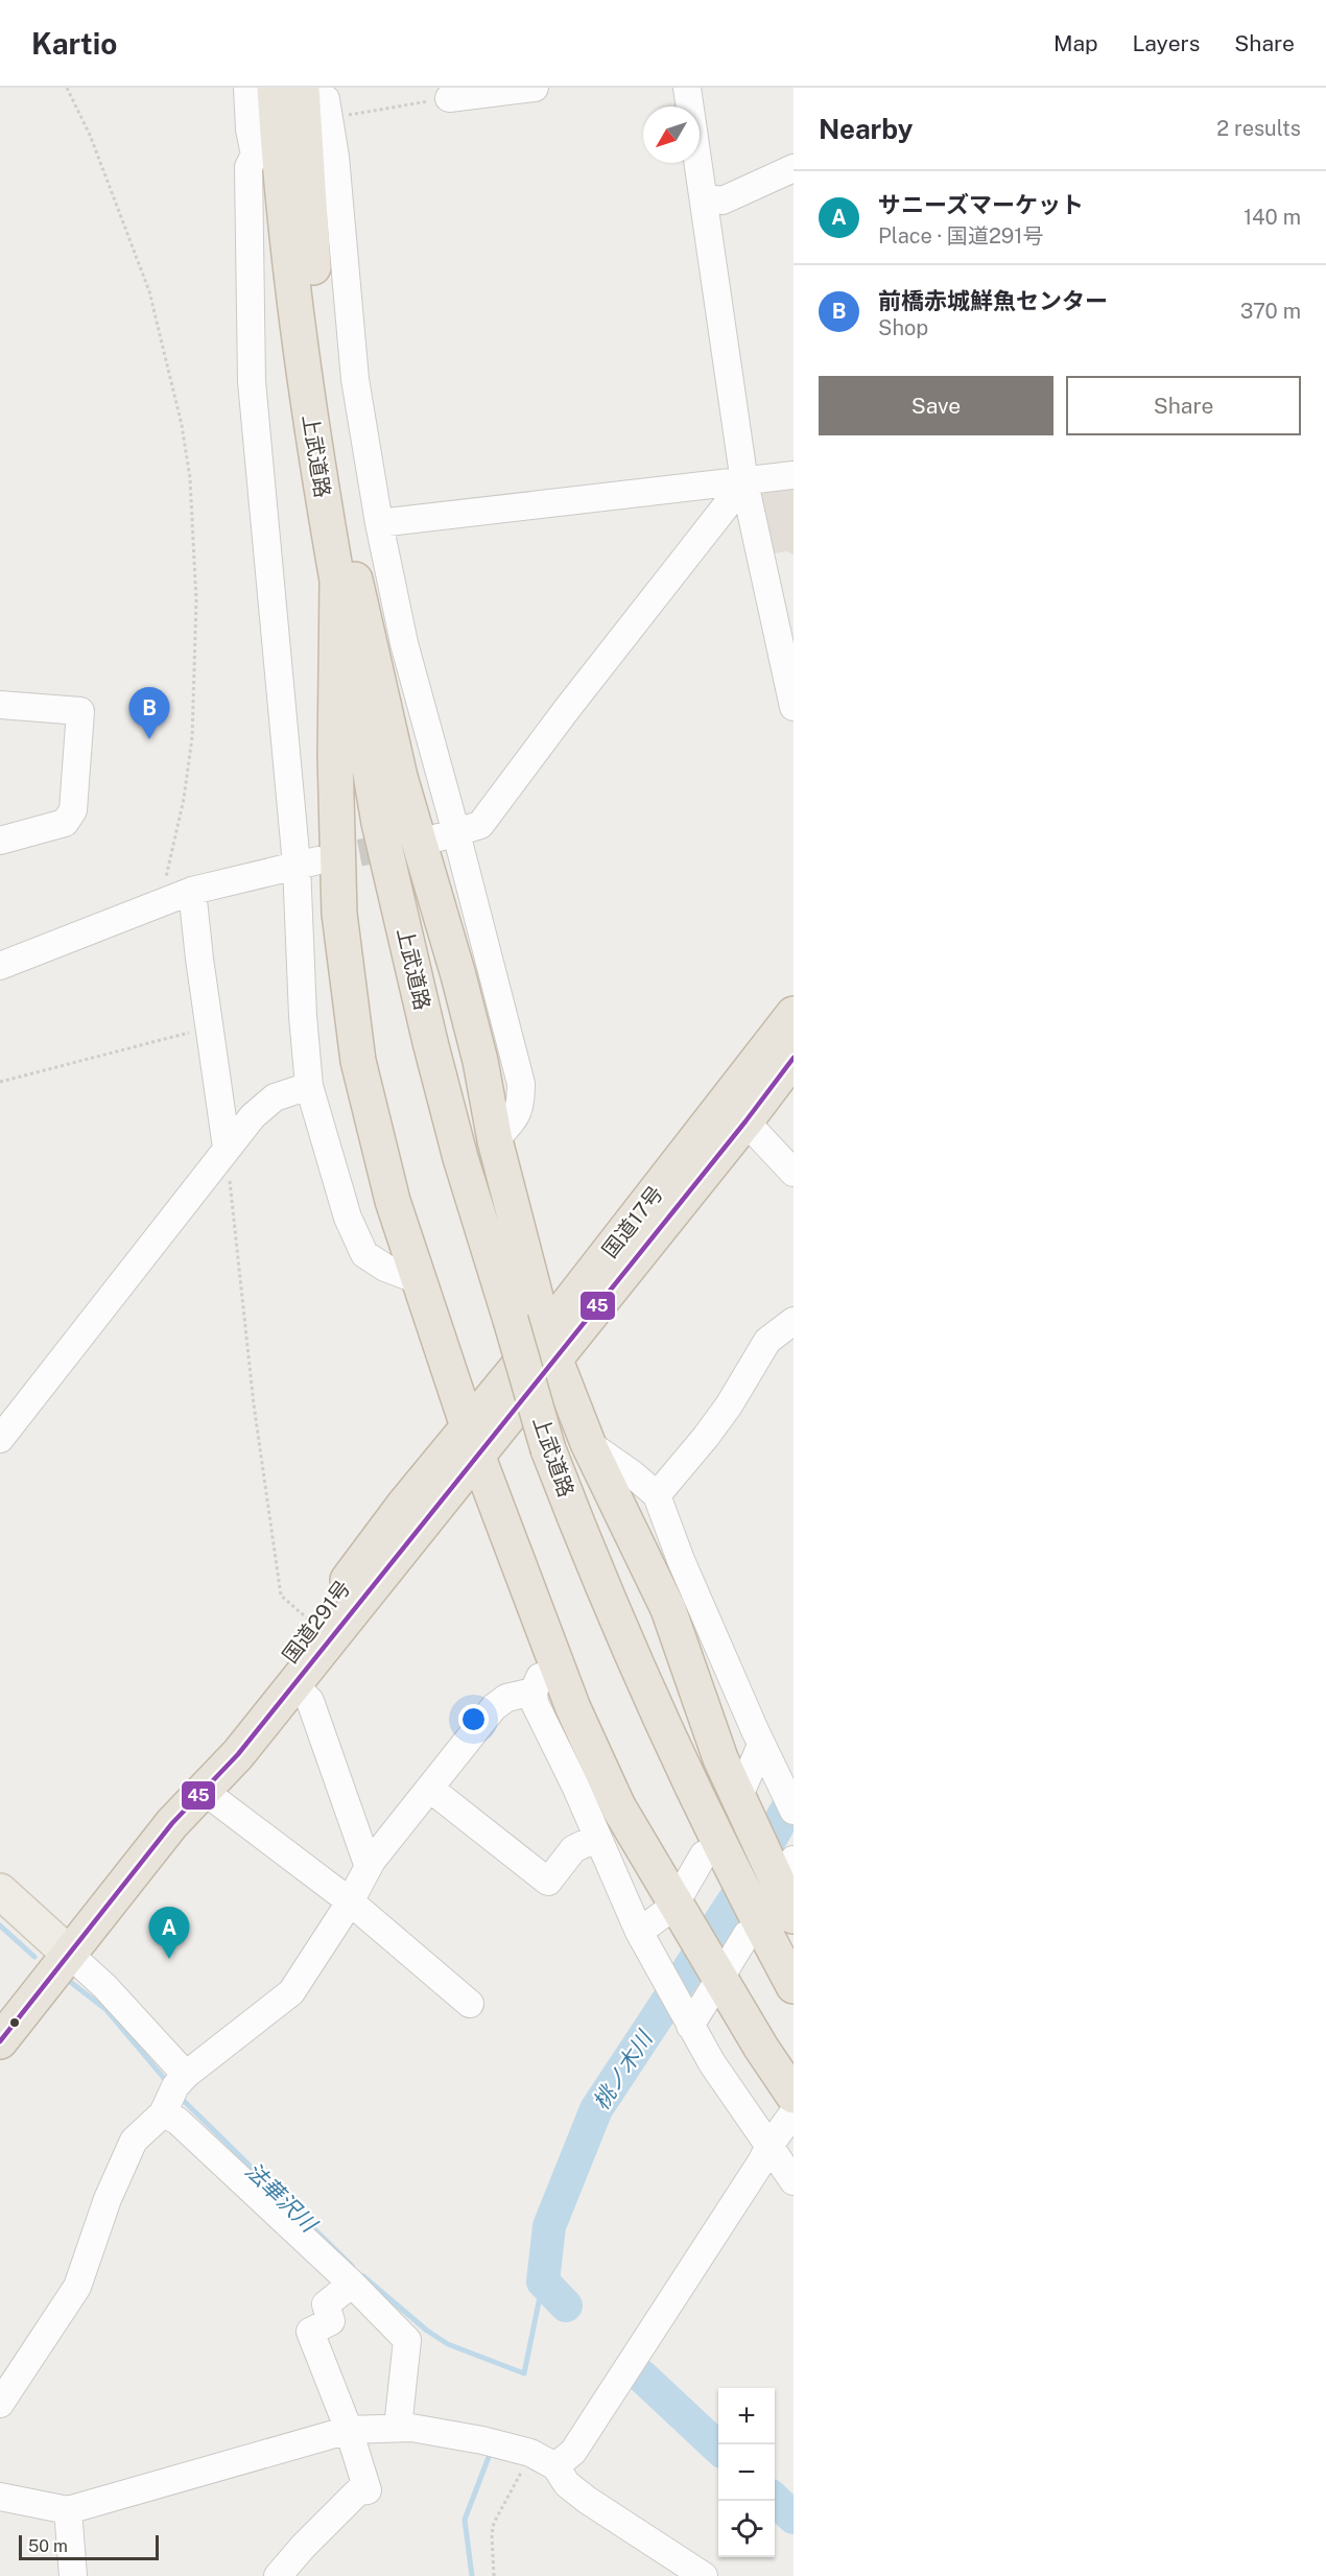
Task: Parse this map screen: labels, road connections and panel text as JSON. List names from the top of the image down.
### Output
{
  "streets": {
    "highway": ["上武道路", "国道17号", "国道291号"]
  },
  "crossings": [
    ["国道17号", "国道291号"]
  ],
  "water": ["桃ノ木川", "法華沢川"],
  "lines": ["transit line 45"],
  "scale_bar": "50 m",
  "north": "bottom left",
  "page": {
    "header": "Kartio",
    "nav": ["Map", "Layers", "Share"],
    "heading": ["Nearby", "2 results"],
    "list": [
      {
        "mark": "A",
        "name": "サニーズマーケット",
        "note": "Place · 国道291号",
        "value": "140 m"
      },
      {
        "mark": "B",
        "name": "前橋赤城鮮魚センター",
        "note": "Shop",
        "value": "370 m"
      }
    ],
    "buttons": ["Save", "Share"],
    "pins": ["B", "A"],
    "map_buttons": ["+", "−"],
    "scale": "50 m"
  }
}
